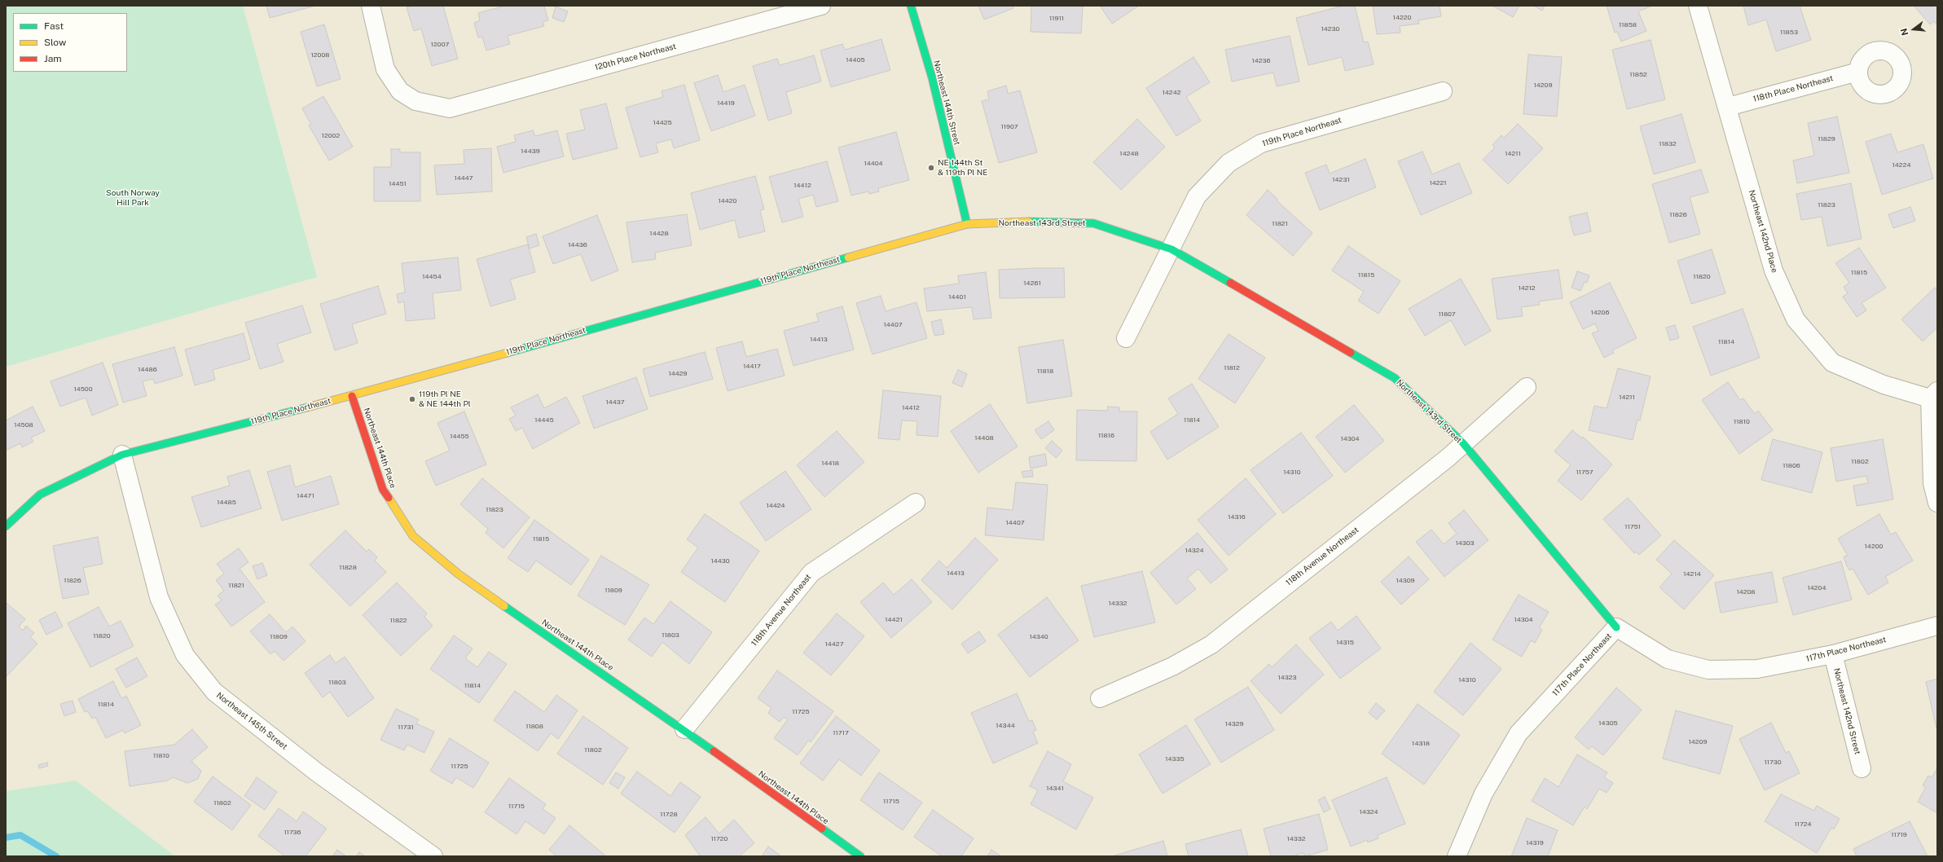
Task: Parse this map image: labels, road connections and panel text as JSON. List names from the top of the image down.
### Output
{
  "streets": {
    "street": [
      "120th Place Northeast",
      "118th Place Northeast",
      "Northeast 144th Street",
      "119th Place Northeast",
      "Northeast 143rd Street",
      "Northeast 142nd Place",
      "Northeast 144th Place",
      "118th Avenue Northeast",
      "117th Place Northeast",
      "Northeast 142nd Street",
      "Northeast 145th Street"
    ]
  },
  "crossings": [
    ["118th Place Northeast", "Northeast 142nd Place"],
    ["Northeast 144th Street", "119th Place Northeast"],
    ["Northeast 144th Street", "Northeast 143rd Street"],
    ["119th Place Northeast", "Northeast 143rd Street"],
    ["119th Place Northeast", "Northeast 144th Place"],
    ["119th Place Northeast", "Northeast 145th Street"],
    ["Northeast 143rd Street", "118th Avenue Northeast"],
    ["Northeast 143rd Street", "117th Place Northeast"],
    ["Northeast 144th Place", "118th Avenue Northeast"],
    ["117th Place Northeast", "Northeast 142nd Street"]
  ],
  "parks": ["South Norway Hill Park"],
  "places": ["NE 144th St & 119th Pl NE", "119th Pl NE & NE 144th Pl"],
  "house_numbers": [
    "14220",
    "11911",
    "11858",
    "14230",
    "11853",
    "12007",
    "12008",
    "14405",
    "14236",
    "11852",
    "14209",
    "14242",
    "14419",
    "14425",
    "11907",
    "12002",
    "11829",
    "11832",
    "14439",
    "14248",
    "14211",
    "14404",
    "14224",
    "14447",
    "14231",
    "14221",
    "14451",
    "14412",
    "14420",
    "11823",
    "11826",
    "11821",
    "14428",
    "14436",
    "11815",
    "11815",
    "14454",
    "11820",
    "14261",
    "14212",
    "14401",
    "14206",
    "11807",
    "14407",
    "14413",
    "11814",
    "14417",
    "11812",
    "14486",
    "11818",
    "14429",
    "14500",
    "14211",
    "14437",
    "14412",
    "14445",
    "11814",
    "11810",
    "14508",
    "11816",
    "14455",
    "14408",
    "14304",
    "11802",
    "14418",
    "11806",
    "14310",
    "11757",
    "14471",
    "14485",
    "14424",
    "11823",
    "14316",
    "14407",
    "11751",
    "11815",
    "14303",
    "14200",
    "14324",
    "14430",
    "11828",
    "14413",
    "14214",
    "11826",
    "14309",
    "11821",
    "14204",
    "11809",
    "14208",
    "14332",
    "14421",
    "14304",
    "11822",
    "11803",
    "11820",
    "11809",
    "14340",
    "14315",
    "14427",
    "14323",
    "14310",
    "11803",
    "11814",
    "11814",
    "11725",
    "14305",
    "14329",
    "14344",
    "11808",
    "11731",
    "11717",
    "14209",
    "14318",
    "11802",
    "11810",
    "14335",
    "11730",
    "11725",
    "14341",
    "11715",
    "11802",
    "11715",
    "14324",
    "11728",
    "11724",
    "11736",
    "11719",
    "11720",
    "14332",
    "14319"
  ],
  "legend": ["Fast", "Slow", "Jam"],
  "north": "left"
}
